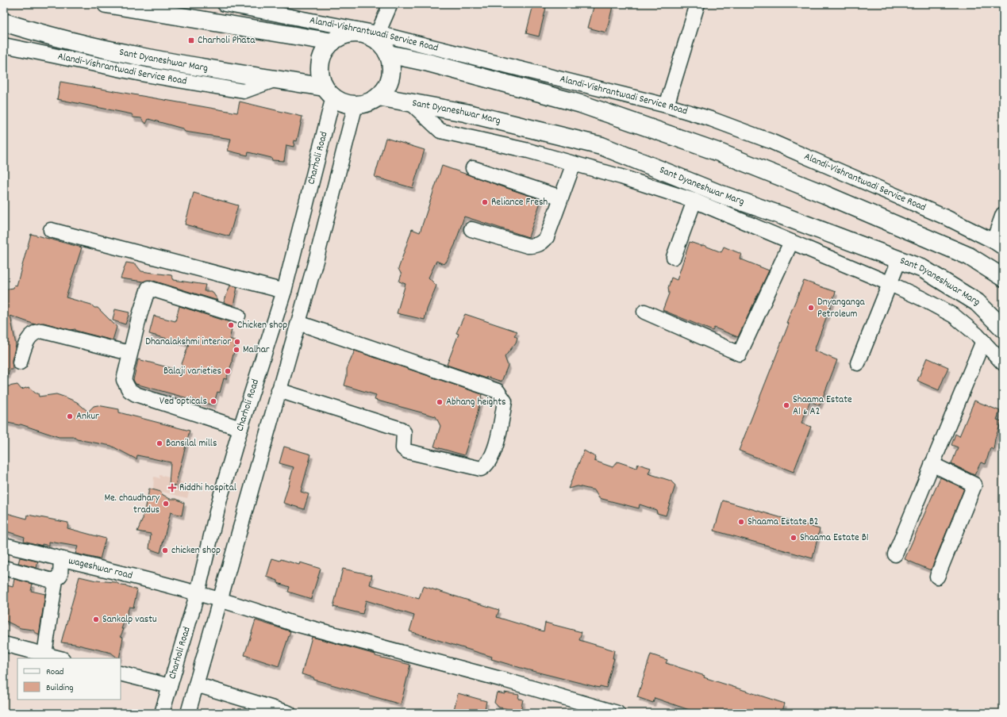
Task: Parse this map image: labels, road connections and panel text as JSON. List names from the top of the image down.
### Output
{
  "streets": {
    "main road": ["Sant Dyaneshwar Marg"],
    "street": ["Alandi-Vishrantwadi Service Road", "Charholi Road", "wageshwar road"]
  },
  "crossings": [
    ["Alandi-Vishrantwadi Service Road", "Sant Dyaneshwar Marg"],
    ["Alandi-Vishrantwadi Service Road", "Charholi Road"],
    ["Sant Dyaneshwar Marg", "Charholi Road"],
    ["Charholi Road", "wageshwar road"]
  ],
  "places": {
    "transit": ["Charholi Phata"],
    "other": [
      "Reliance Fresh",
      "Dnyanganga Petroleum",
      "Chicken shop",
      "Dhanalakshmi interior",
      "Malhar",
      "Balaji varieties",
      "Ved opticals",
      "Abhang heights",
      "Shaama Estate A1 & A2",
      "Ankur",
      "Bansilal mills",
      "Me. chaudhary tradus",
      "Shaama Estate B2",
      "Shaama Estate B1",
      "chicken shop",
      "Sankalp vastu"
    ],
    "health": ["Riddhi hospital"]
  },
  "legend": ["Road", "Building"]
}
